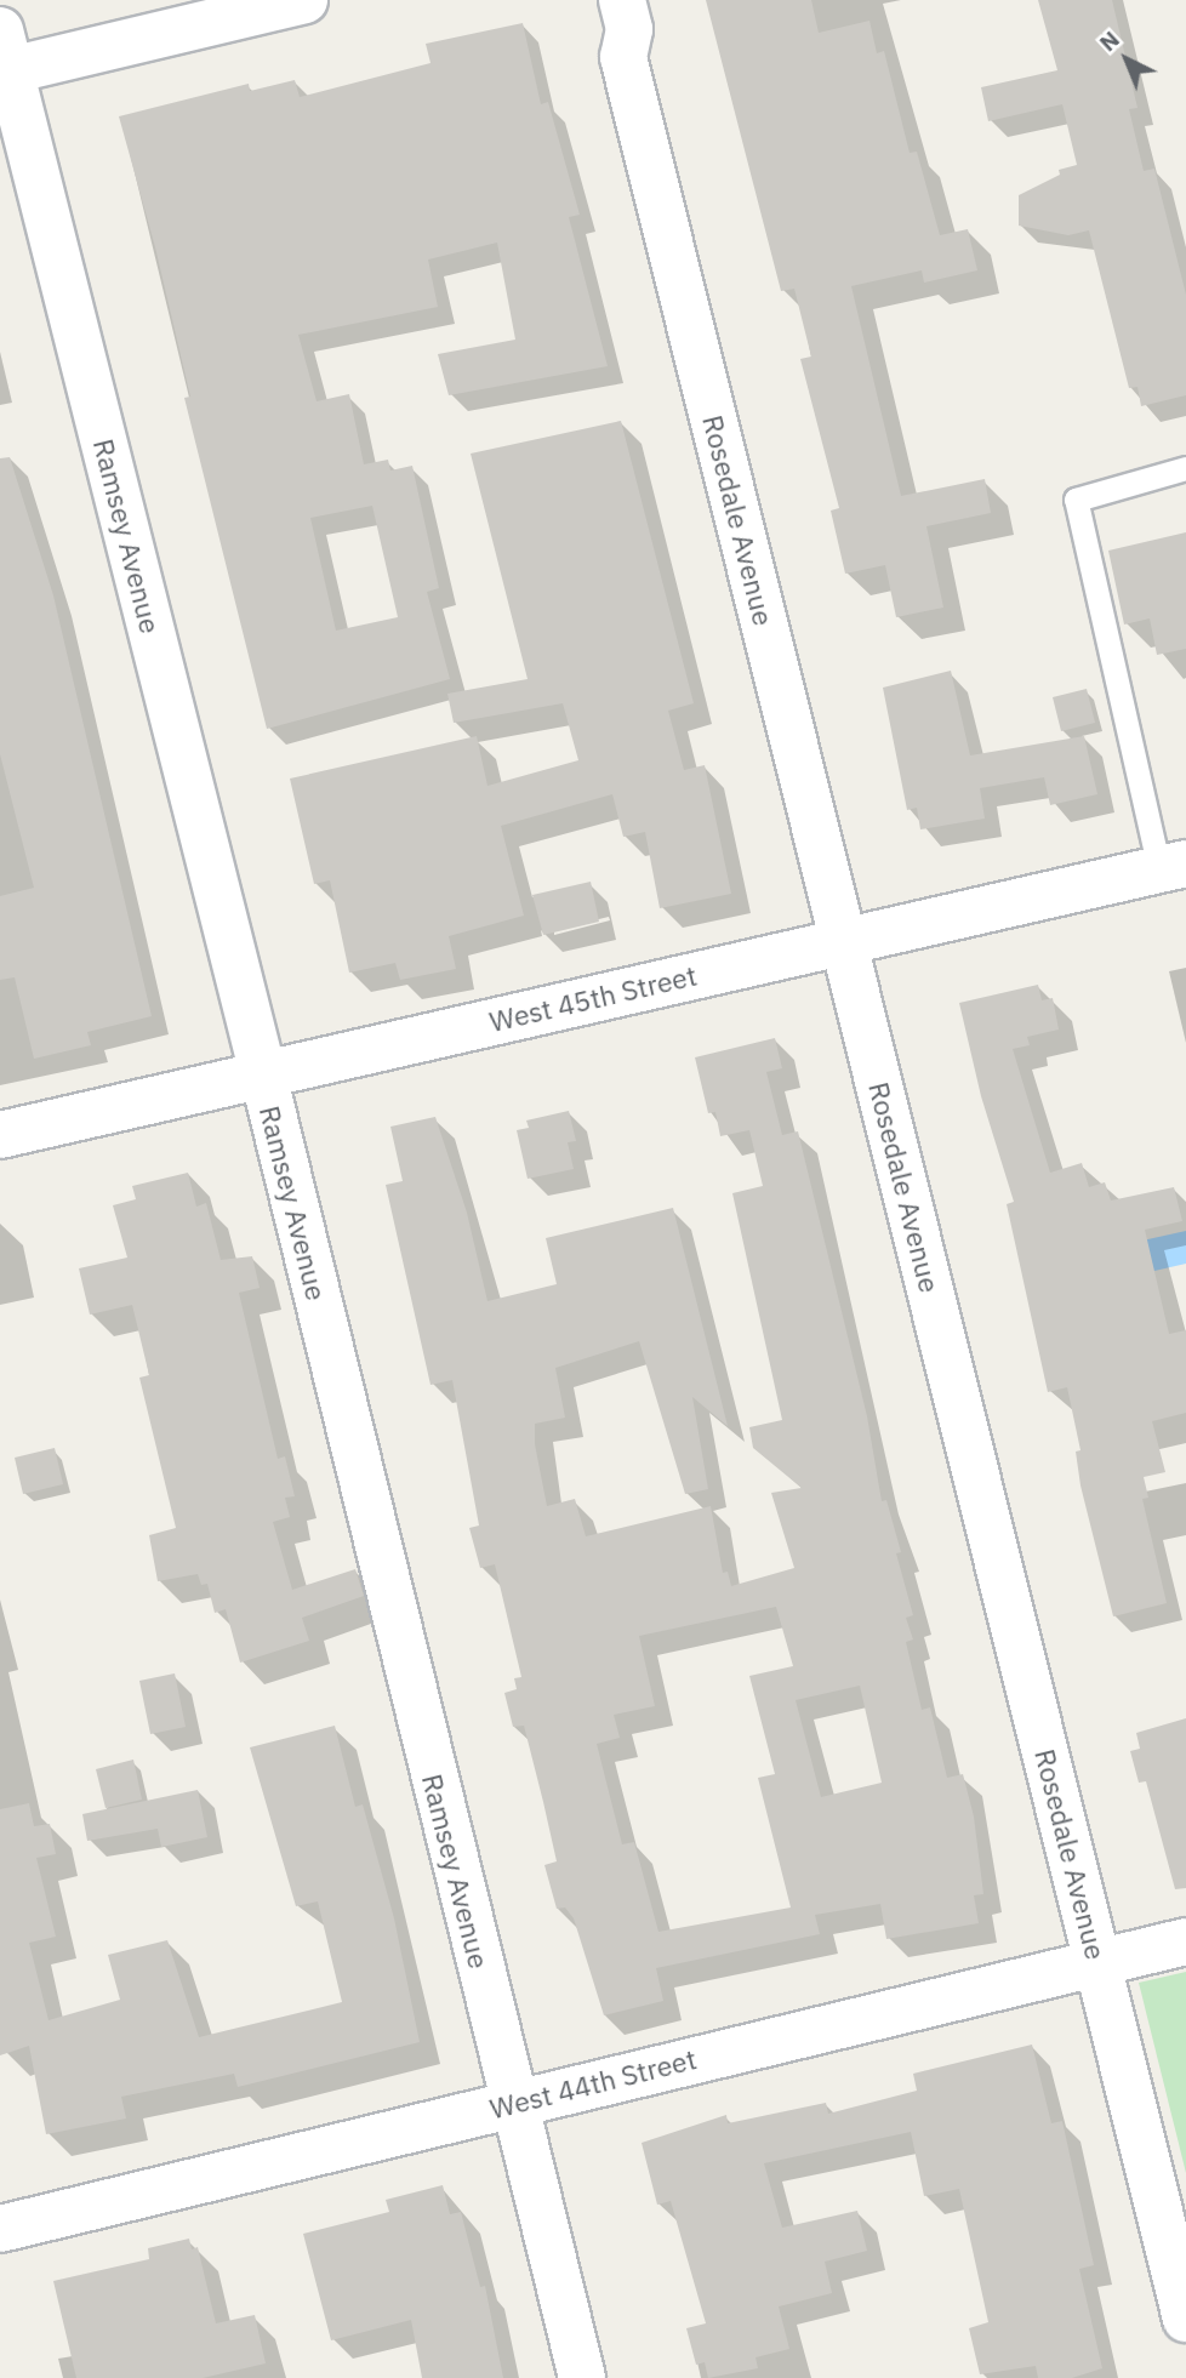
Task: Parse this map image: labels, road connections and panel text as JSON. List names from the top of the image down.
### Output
{
  "streets": {
    "street": [
      "Rosedale Avenue",
      "Ramsey Avenue",
      "West 45th Street",
      "West 44th Street"
    ]
  },
  "crossings": [
    ["Rosedale Avenue", "West 45th Street"],
    ["Rosedale Avenue", "West 44th Street"],
    ["Ramsey Avenue", "West 45th Street"],
    ["Ramsey Avenue", "West 44th Street"]
  ],
  "north": "top left"
}
